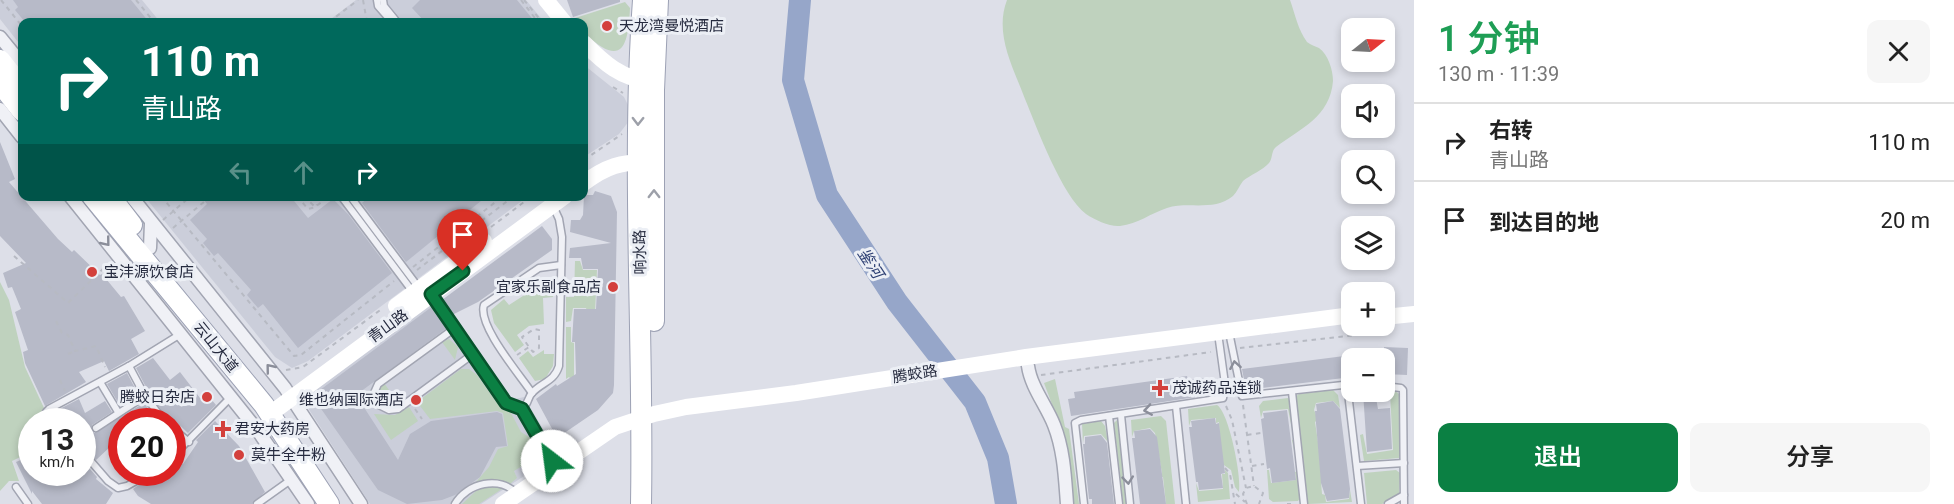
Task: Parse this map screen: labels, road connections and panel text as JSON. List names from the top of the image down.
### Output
{
  "streets": {
    "main road": [
      "响水路",
      "青山路",
      "云山大道",
      "腾蛟路"
    ]
  },
  "crossings": [
    ["响水路", "腾蛟路"],
    ["青山路", "云山大道"]
  ],
  "water": ["鉴河"],
  "places": {
    "other": [
      "天龙湾曼悦酒店",
      "宝沣源饮食店",
      "宜家乐副食品店",
      "腾蛟日杂店",
      "维也纳国际酒店",
      "莫牛全牛粉"
    ],
    "health": ["茂诚药品连锁", "君安大药房"]
  },
  "north": "right",
  "page": {
    "heading": ["1 分钟", "130 m · 11:39"],
    "map_buttons": ["+", "−"],
    "turn": ["110 m", "青山路"],
    "list": [
      {
        "name": "右转",
        "note": "青山路",
        "value": "110 m"
      },
      {
        "name": "到达目的地",
        "value": "20 m"
      }
    ],
    "speed": "13 km/h",
    "limit": "20",
    "buttons": ["退出", "分享"]
  }
}
